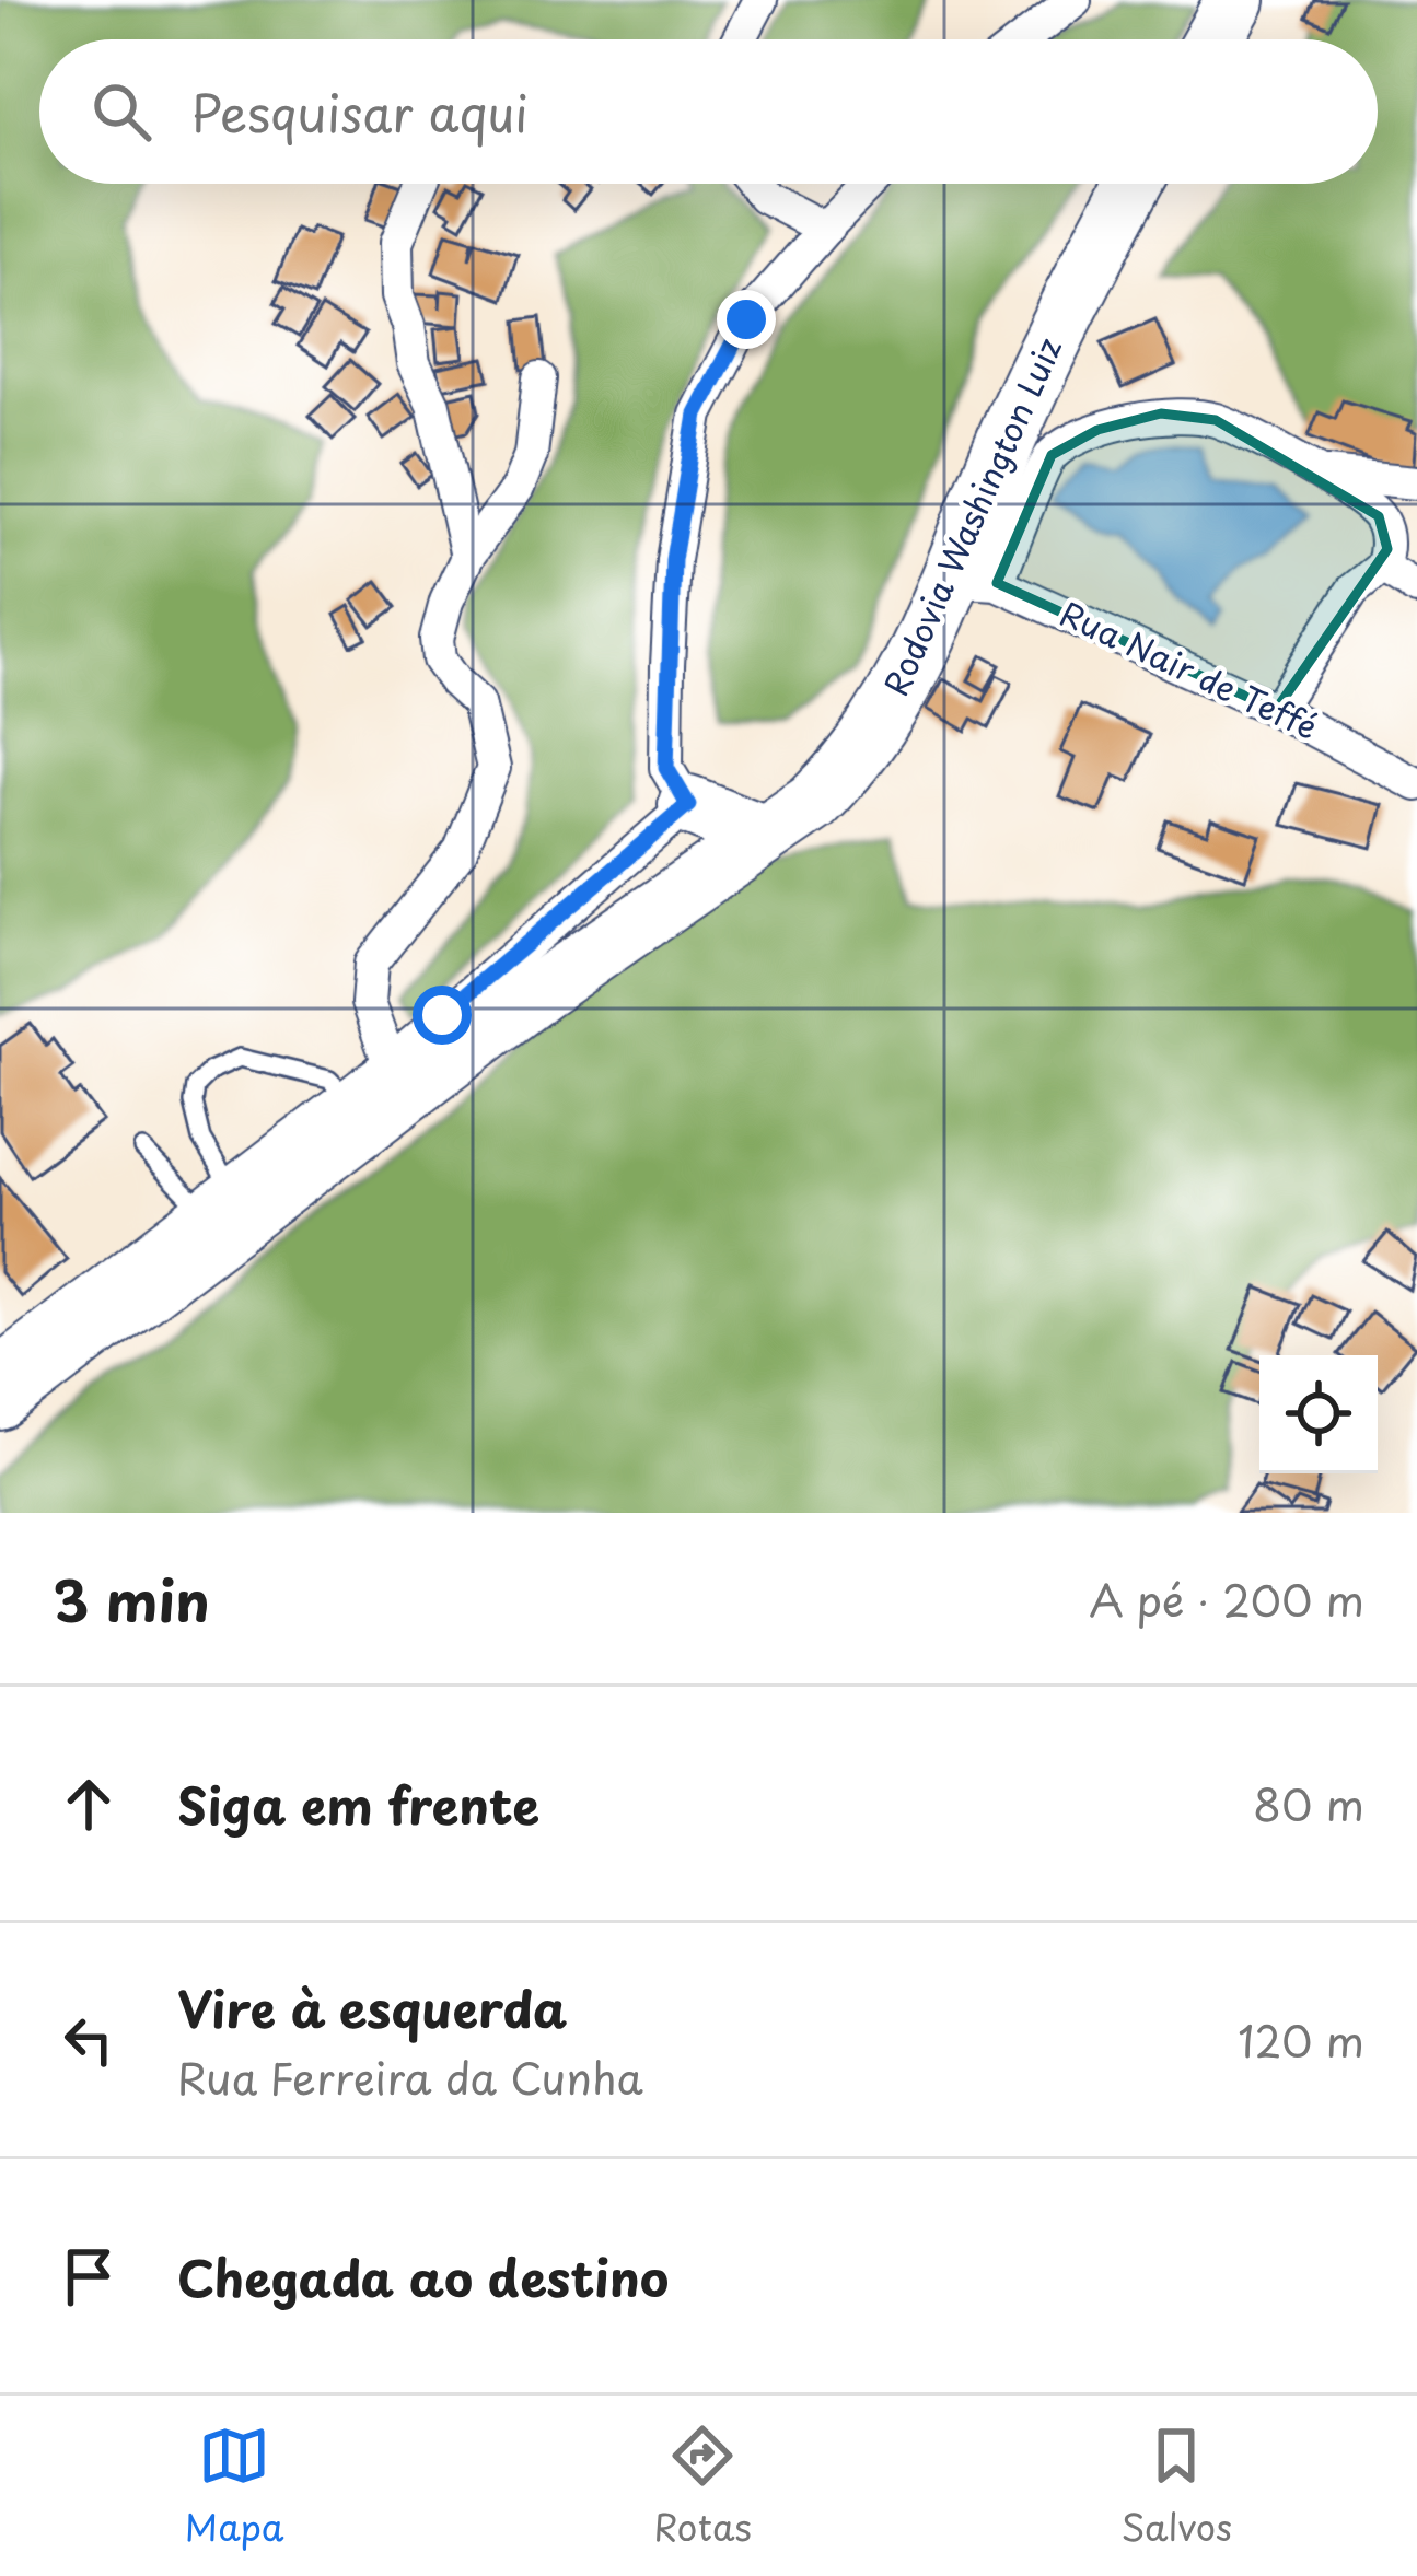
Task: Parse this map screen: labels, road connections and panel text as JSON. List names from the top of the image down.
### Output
{
  "streets": {
    "highway": ["Rodovia Washington Luiz"],
    "street": ["Rua Nair de Teffé"]
  },
  "crossings": [
    ["Rodovia Washington Luiz", "Rua Nair de Teffé"]
  ],
  "page": {
    "search": "Pesquisar aqui",
    "heading": ["3 min", "A pé · 200 m"],
    "list": [
      ["Siga em frente", "80 m"],
      ["Vire à esquerda", "Rua Ferreira da Cunha", "120 m"],
      "Chegada ao destino"
    ],
    "nav": ["Mapa", "Rotas", "Salvos"]
  }
}
